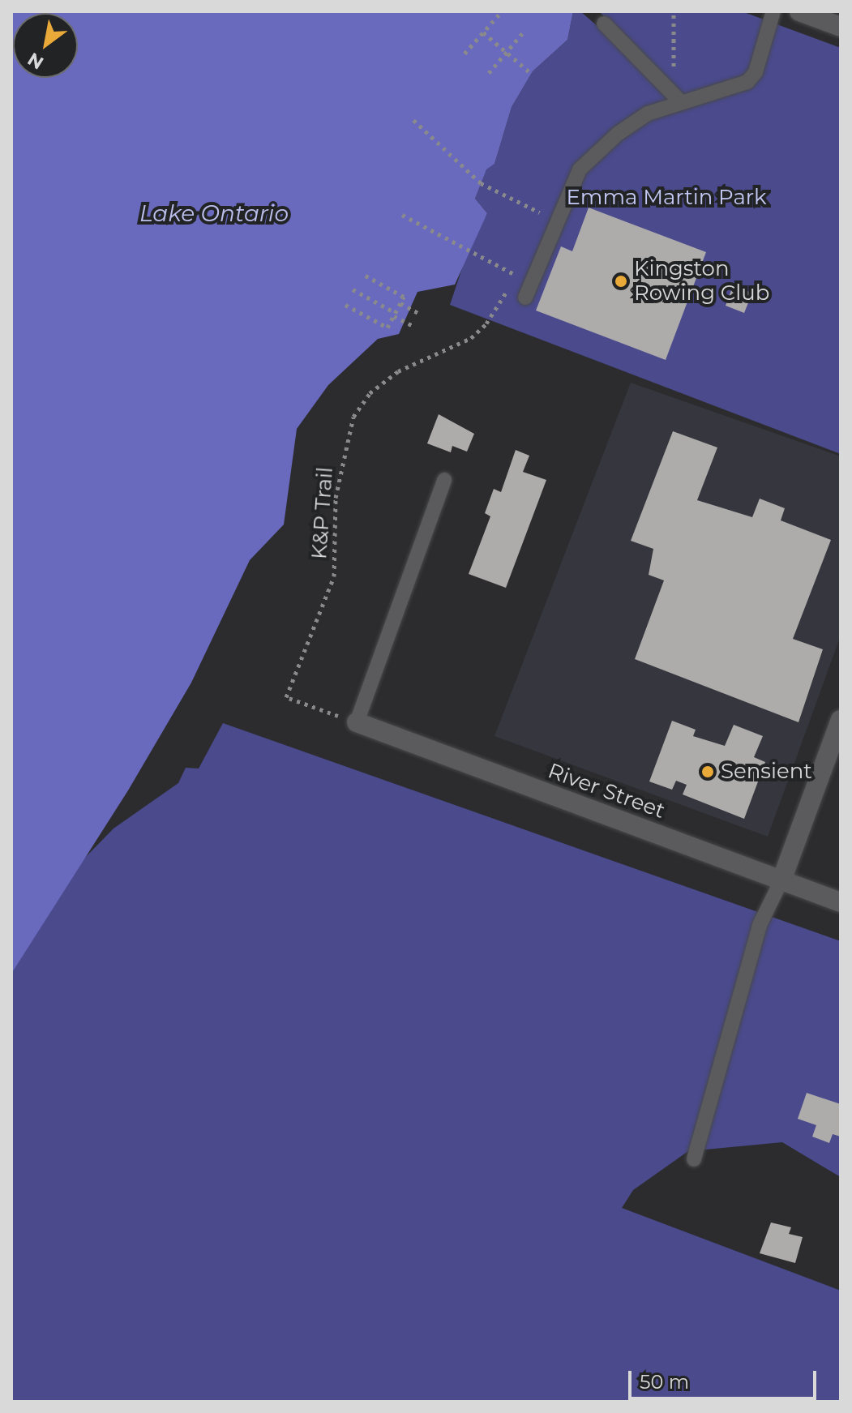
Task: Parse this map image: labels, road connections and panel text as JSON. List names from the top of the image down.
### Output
{
  "streets": {
    "street": ["River Street"],
    "path": ["K&P Trail"]
  },
  "crossings": [
    ["K&P Trail", "River Street"]
  ],
  "water": ["Lake Ontario"],
  "parks": ["Emma Martin Park"],
  "places": ["Kingston Rowing Club", "Sensient"],
  "scale_bar": "50 m",
  "north": "bottom left"
}
